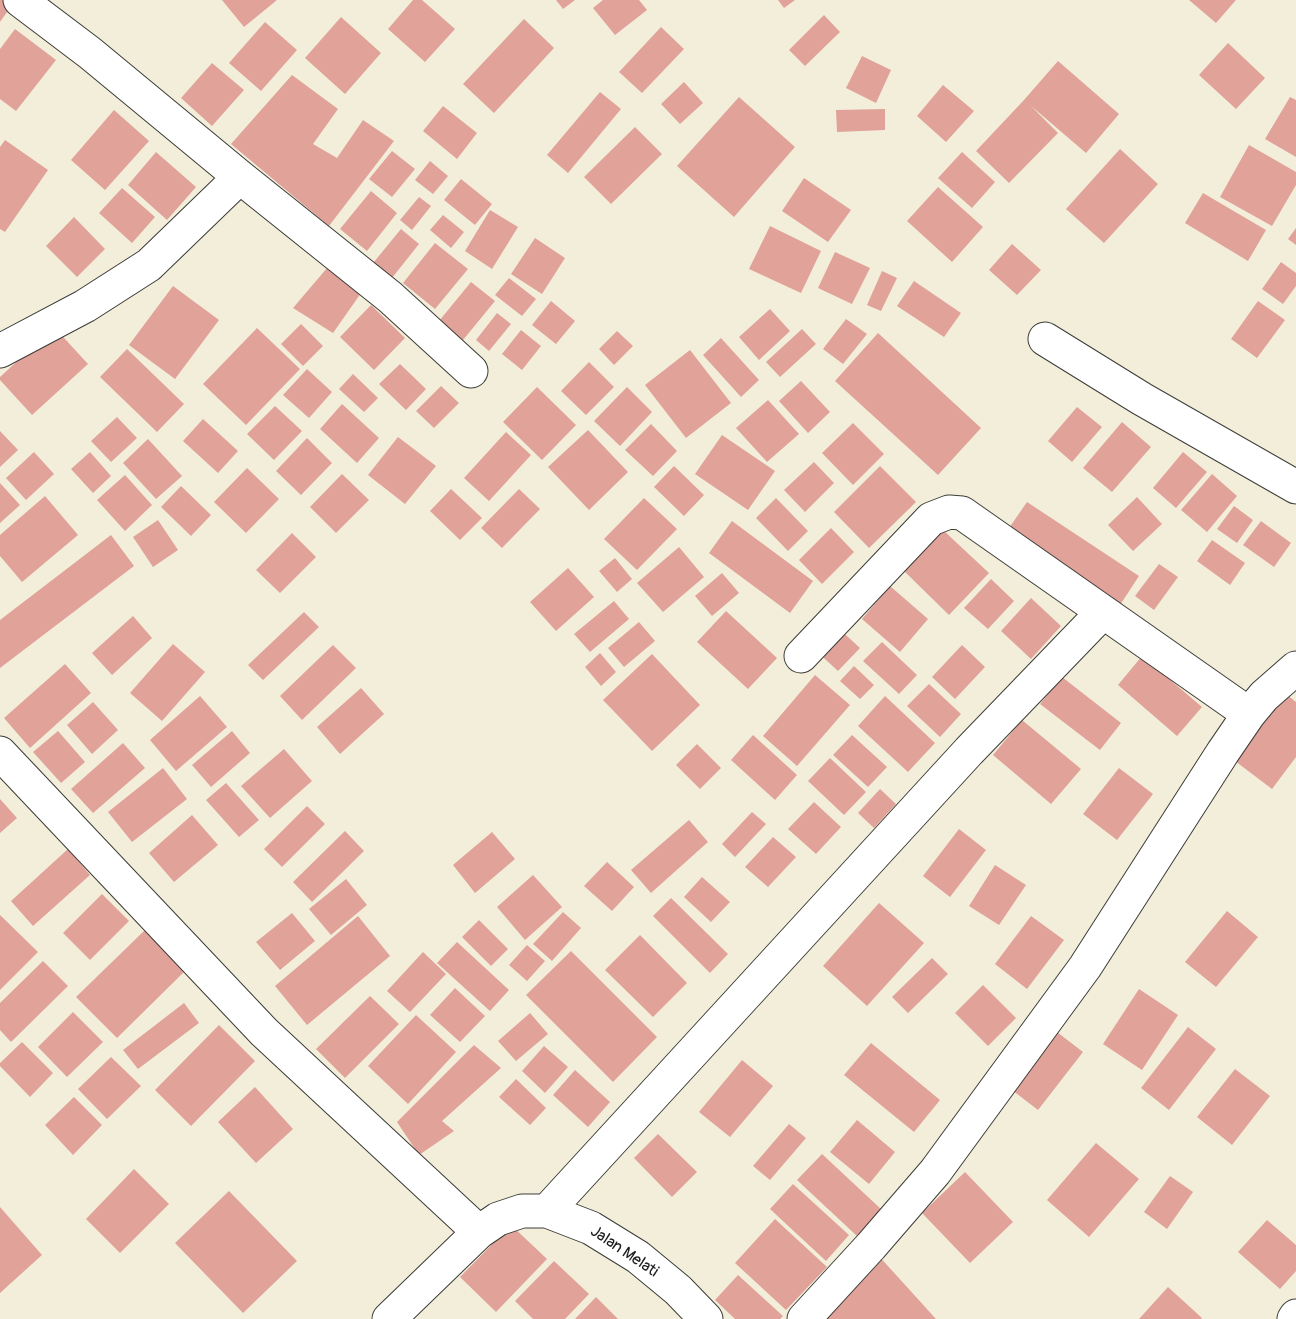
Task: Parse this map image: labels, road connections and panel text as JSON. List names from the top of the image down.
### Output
{
  "streets": {
    "street": ["Jalan Melati"]
  }
}
